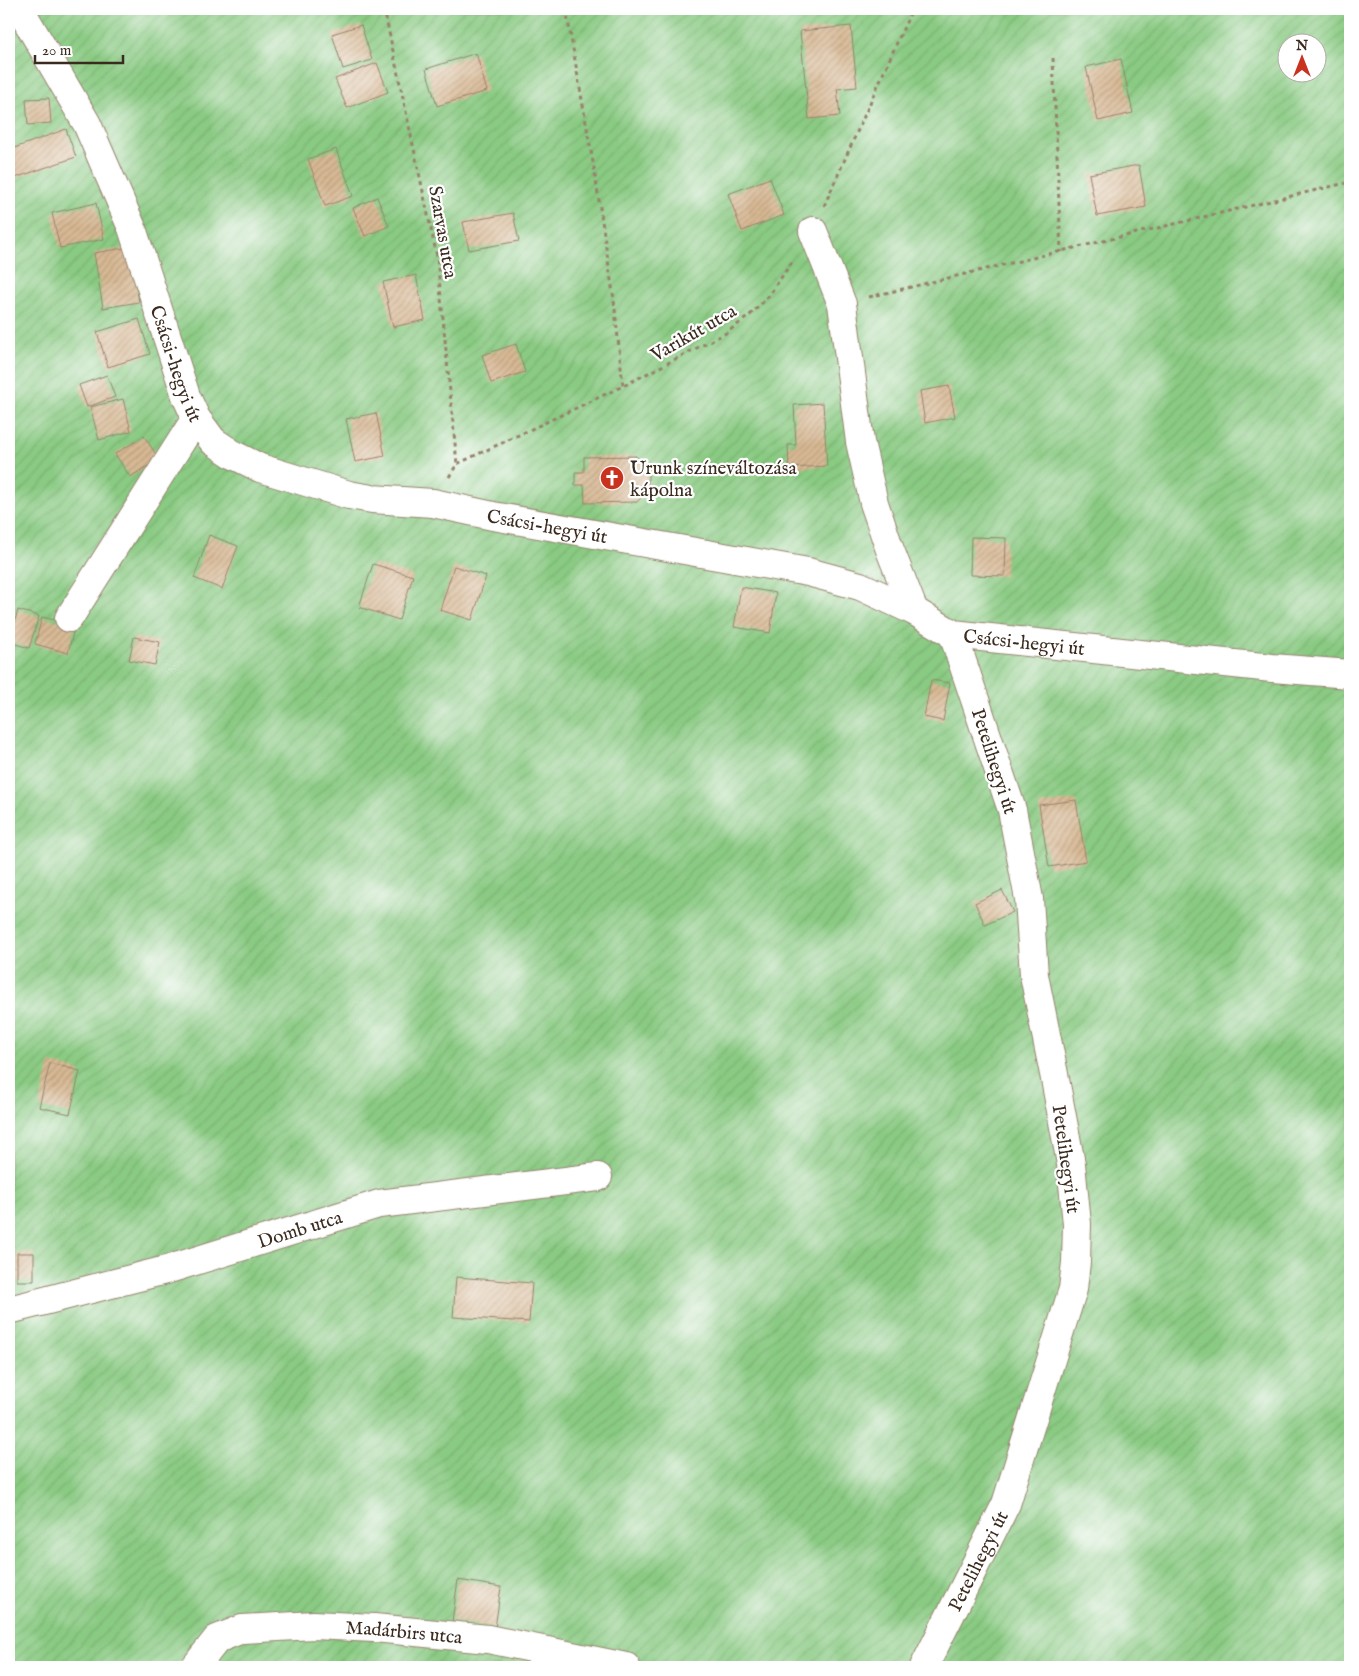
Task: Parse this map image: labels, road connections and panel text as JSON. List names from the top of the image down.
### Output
{
  "streets": {
    "street": [
      "Csácsi-hegyi út",
      "Petelihegyi út",
      "Domb utca",
      "Madárbirs utca"
    ],
    "path": ["Szarvas utca", "Varikút utca"]
  },
  "crossings": [
    ["Szarvas utca", "Varikút utca"],
    ["Csácsi-hegyi út", "Petelihegyi út"]
  ],
  "places": {
    "church": ["Urunk színeváltozása kápolna"]
  },
  "scale_bar": "20 m",
  "north": "top"
}
